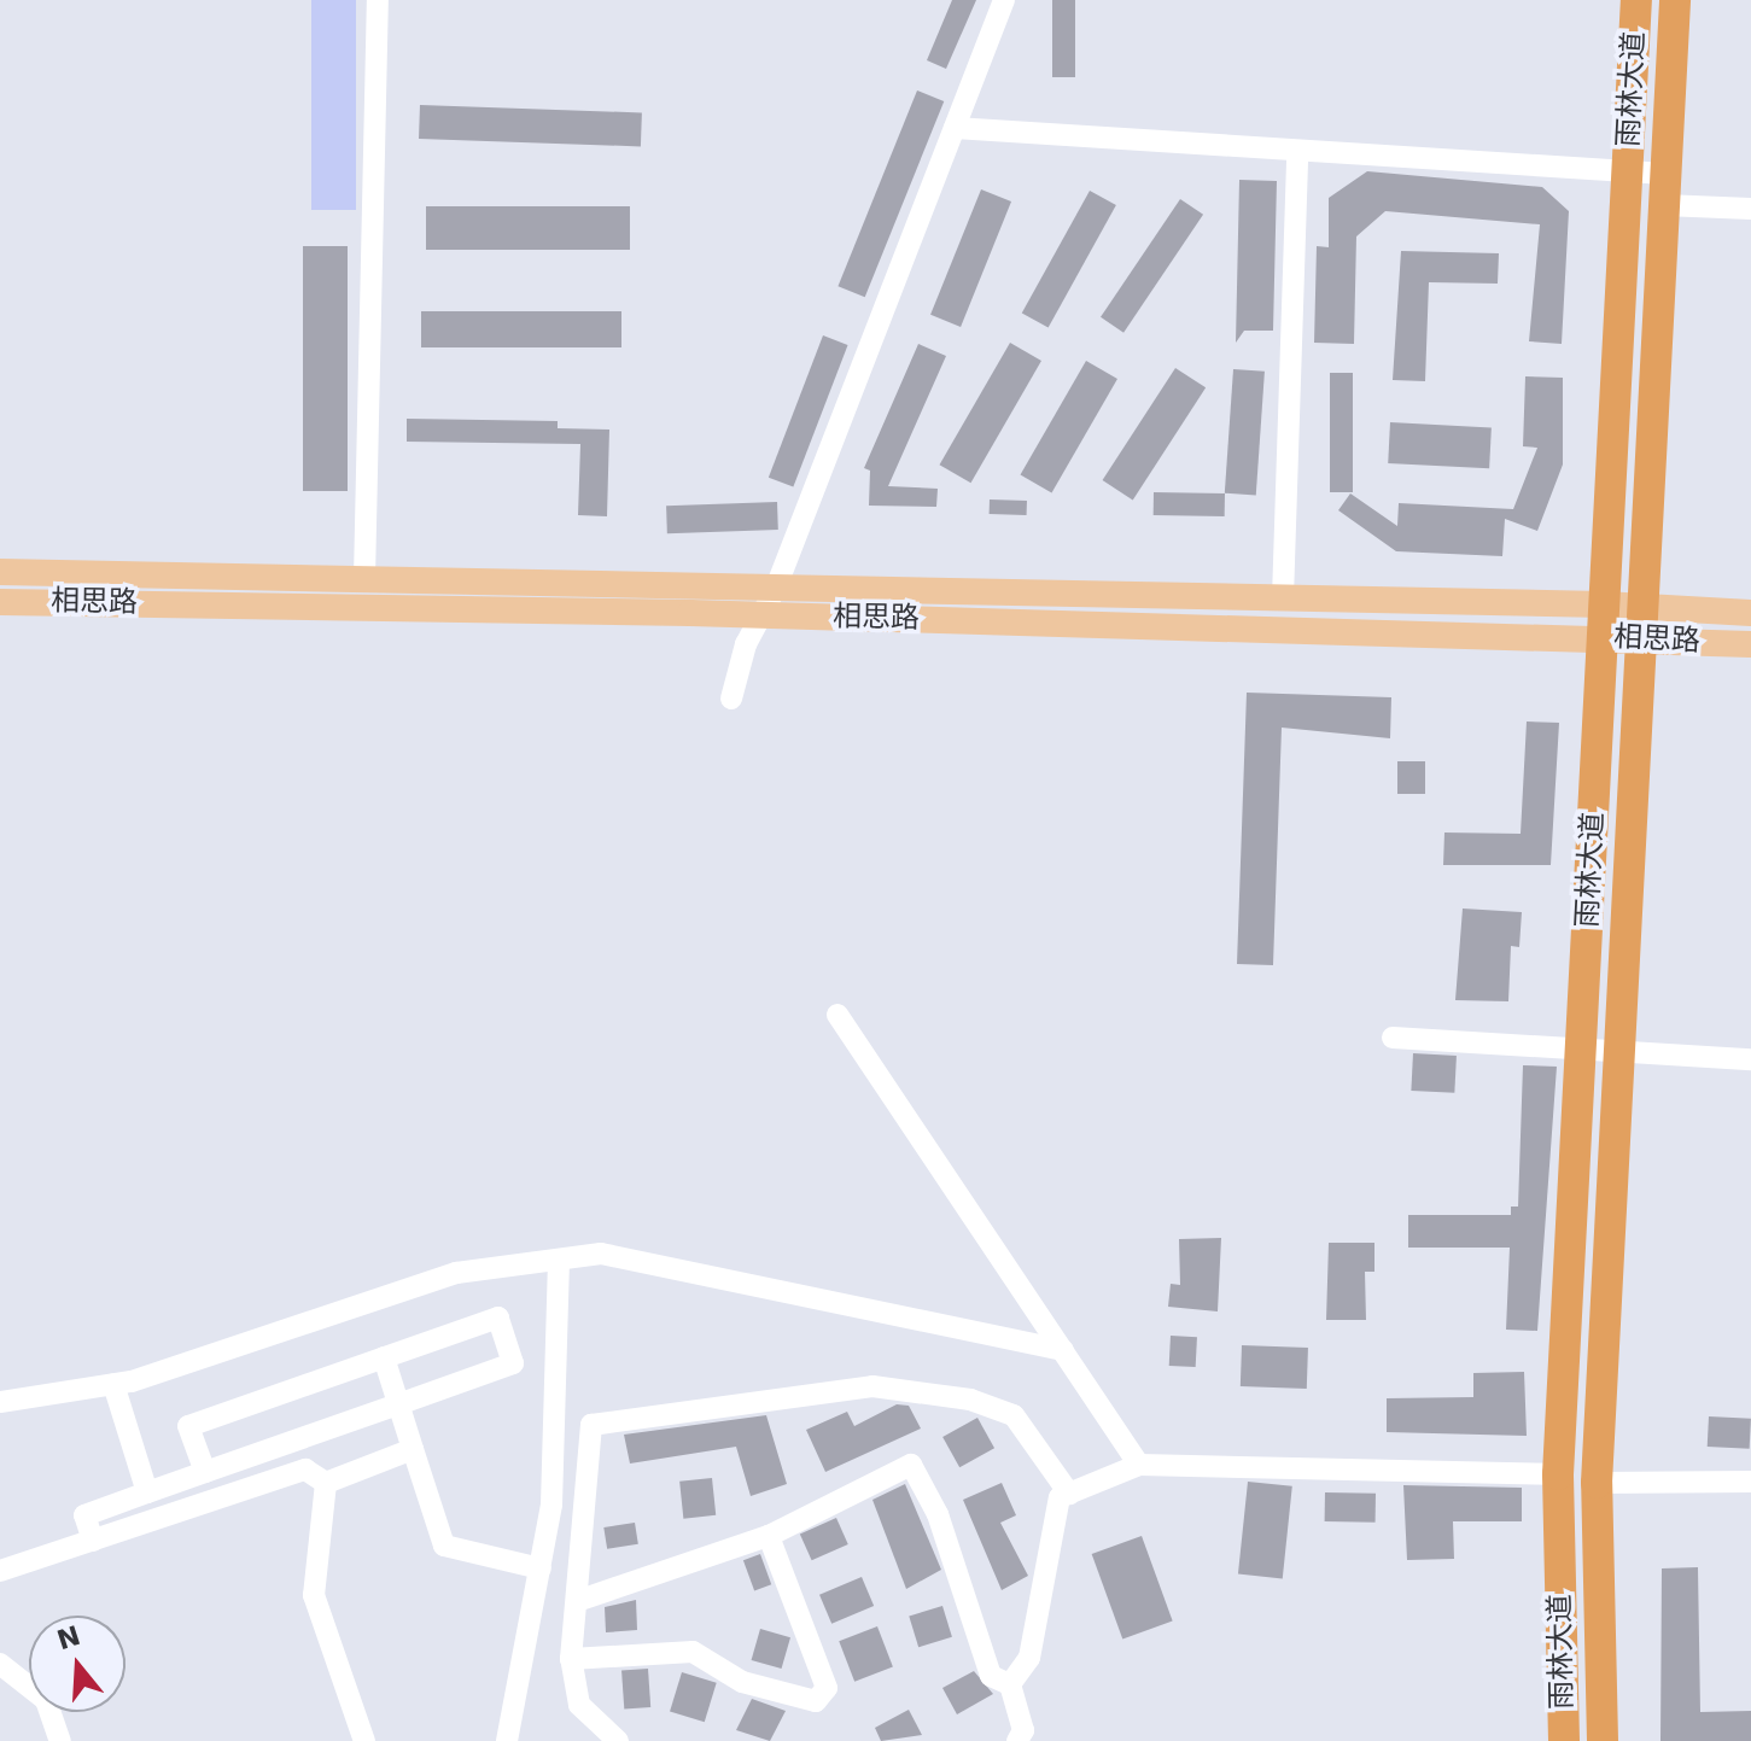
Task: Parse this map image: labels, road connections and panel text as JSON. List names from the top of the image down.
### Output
{
  "streets": {
    "highway": ["雨林大道"],
    "main road": ["相思路"]
  },
  "crossings": [
    ["雨林大道", "相思路"]
  ],
  "north": "top"
}
